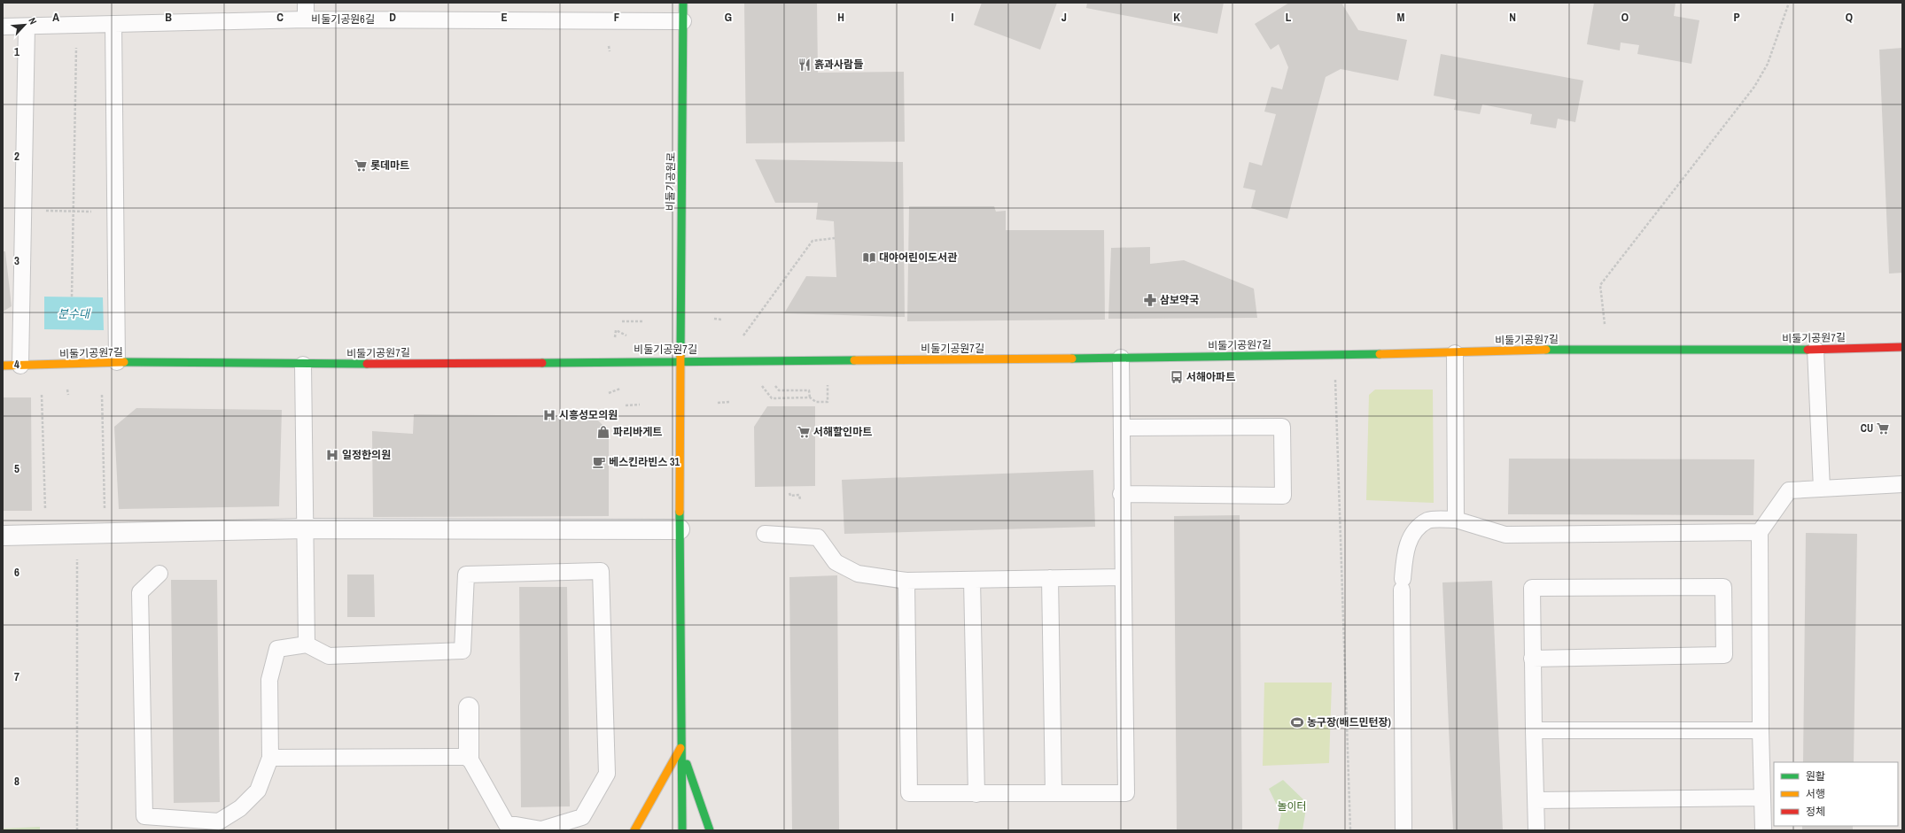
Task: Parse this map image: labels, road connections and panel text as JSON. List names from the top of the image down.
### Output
{
  "streets": {
    "street": ["비둘기공원로", "비둘기공원7길"],
    "lane": ["비둘기공원6길"]
  },
  "crossings": [
    ["비둘기공원6길", "비둘기공원로"],
    ["비둘기공원로", "비둘기공원7길"]
  ],
  "water": ["분수대"],
  "parks": ["놀이터"],
  "places": {
    "restaurant": ["흙과사람들"],
    "supermarket": ["롯데마트", "CU", "서해할인마트"],
    "library": ["대야어린이도서관"],
    "pharmacy": ["삼보약국"],
    "bus stop": ["서해아파트"],
    "hospital": ["시흥성모의원", "일정한의원"],
    "shop": ["파리바게트"],
    "cafe": ["베스킨라빈스 31"],
    "sports": ["농구장(배드민턴장)"]
  },
  "legend": ["원활", "서행", "정체"],
  "north": "top right",
  "grid": {
    "columns": [
      "A",
      "B",
      "C",
      "D",
      "E",
      "F",
      "G",
      "H",
      "I",
      "J",
      "K",
      "L",
      "M",
      "N",
      "O",
      "P",
      "Q"
    ],
    "rows": [
      "1",
      "2",
      "3",
      "4",
      "5",
      "6",
      "7",
      "8"
    ]
  }
}
